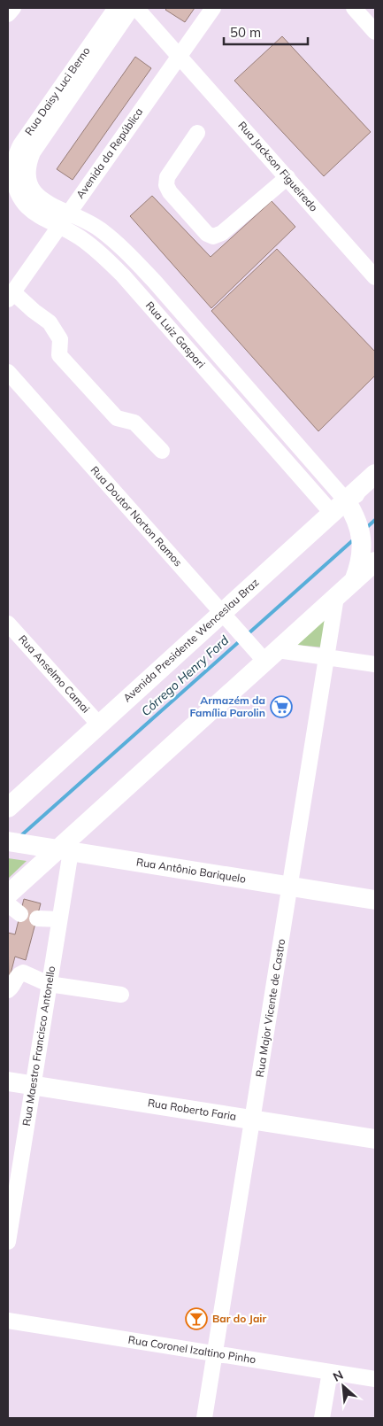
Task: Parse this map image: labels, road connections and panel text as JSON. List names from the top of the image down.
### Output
{
  "streets": {
    "main road": ["Avenida Presidente Wenceslau Braz", "Rua Antônio Bariquelo", "Rua Roberto Faria"],
    "street": [
      "Rua Daisy Luci Berno",
      "Avenida da República",
      "Rua Jackson Figueiredo",
      "Rua Luiz Gaspari",
      "Rua Doutor Norton Ramos",
      "Rua Anselmo Camai",
      "Rua Major Vicente de Castro",
      "Rua Maestro Francisco Antonello",
      "Rua Coronel Izaltino Pinho"
    ]
  },
  "crossings": [
    ["Rua Daisy Luci Berno", "Rua Luiz Gaspari"],
    ["Avenida da República", "Rua Jackson Figueiredo"],
    ["Avenida da República", "Rua Luiz Gaspari"],
    ["Rua Luiz Gaspari", "Avenida Presidente Wenceslau Braz"],
    ["Rua Doutor Norton Ramos", "Avenida Presidente Wenceslau Braz"],
    ["Avenida Presidente Wenceslau Braz", "Rua Anselmo Camai"],
    ["Rua Antônio Bariquelo", "Rua Major Vicente de Castro"],
    ["Rua Antônio Bariquelo", "Rua Maestro Francisco Antonello"],
    ["Rua Major Vicente de Castro", "Rua Roberto Faria"],
    ["Rua Major Vicente de Castro", "Rua Coronel Izaltino Pinho"],
    ["Rua Maestro Francisco Antonello", "Rua Roberto Faria"]
  ],
  "water": ["Córrego Henry Ford"],
  "places": {
    "supermarket": ["Armazém da Família Parolin"],
    "bar": ["Bar do Jair"]
  },
  "scale_bar": "50 m",
  "north": "top left"
}
